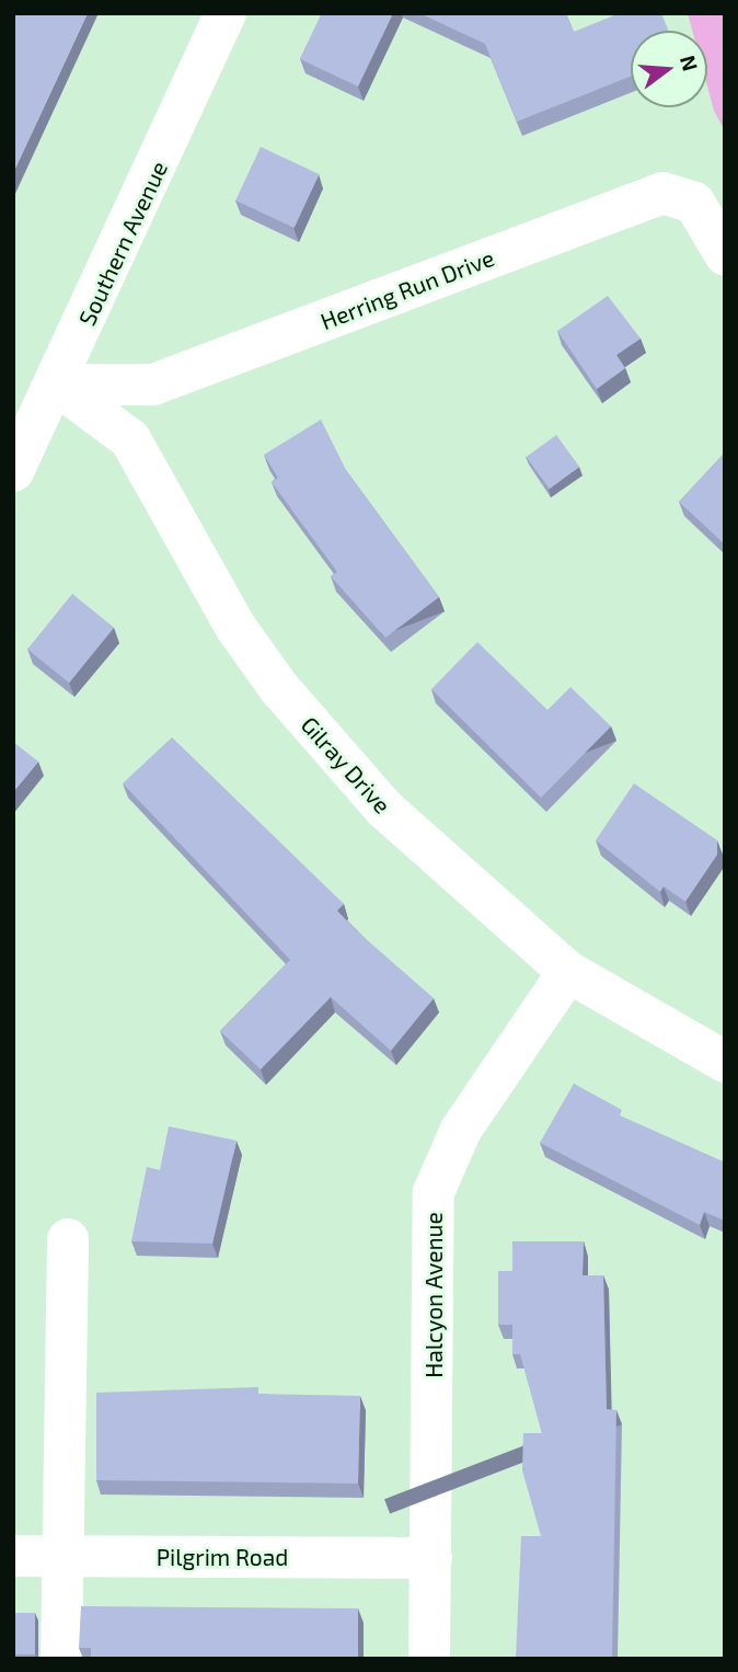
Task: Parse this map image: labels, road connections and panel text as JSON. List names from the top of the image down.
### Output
{
  "streets": {
    "street": [
      "Southern Avenue",
      "Herring Run Drive",
      "Gilray Drive",
      "Halcyon Avenue",
      "Pilgrim Road"
    ]
  },
  "crossings": [
    ["Southern Avenue", "Herring Run Drive"],
    ["Southern Avenue", "Gilray Drive"],
    ["Herring Run Drive", "Gilray Drive"],
    ["Gilray Drive", "Halcyon Avenue"],
    ["Halcyon Avenue", "Pilgrim Road"]
  ],
  "north": "right"
}
